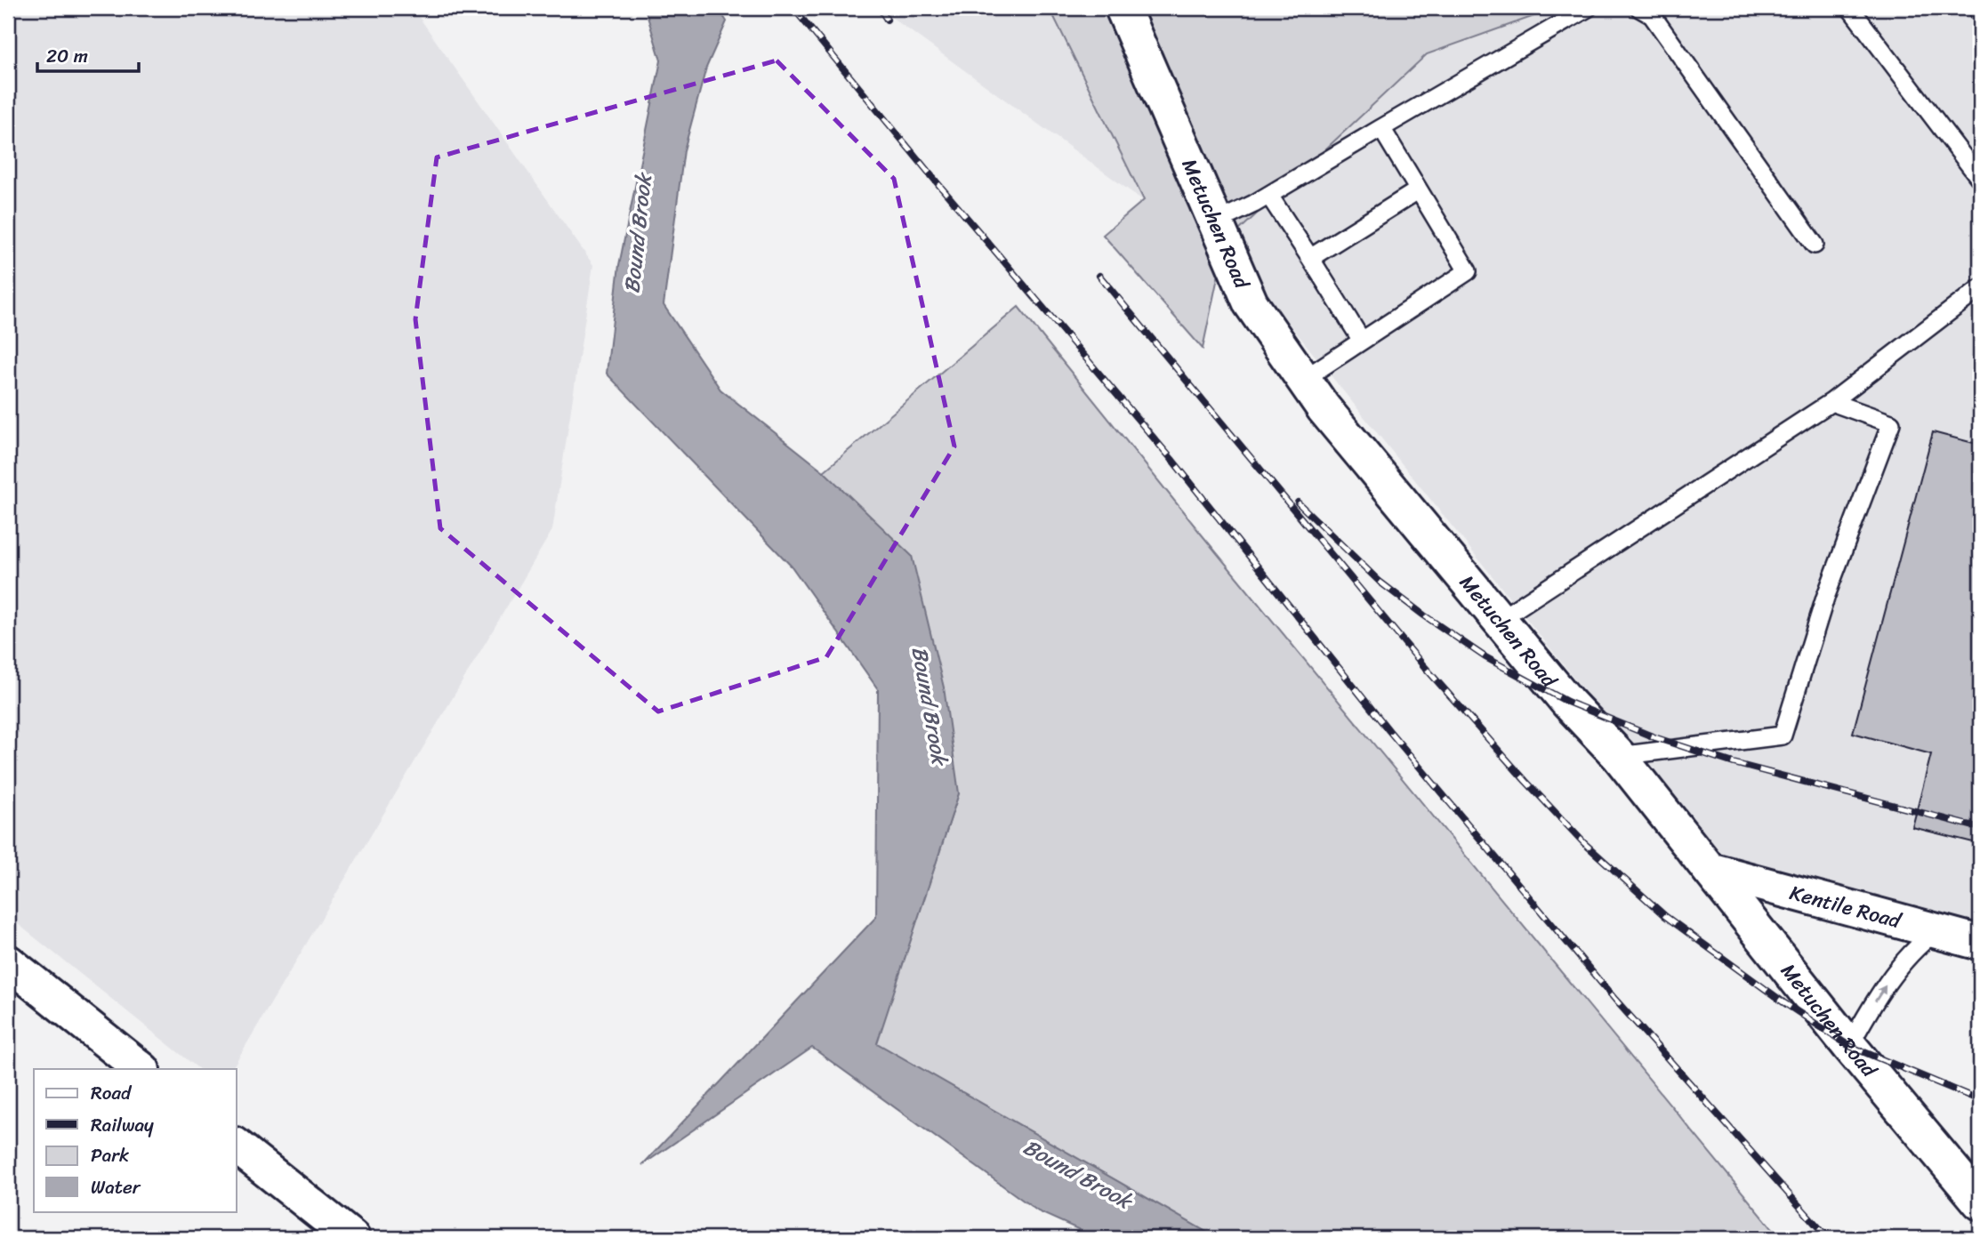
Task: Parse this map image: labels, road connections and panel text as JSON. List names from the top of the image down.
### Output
{
  "streets": {
    "street": ["Metuchen Road", "Kentile Road"]
  },
  "crossings": [
    ["Metuchen Road", "Kentile Road"]
  ],
  "water": ["Bound Brook"],
  "legend": [
    "Road",
    "Railway",
    "Park",
    "Water"
  ],
  "scale_bar": "20 m"
}
